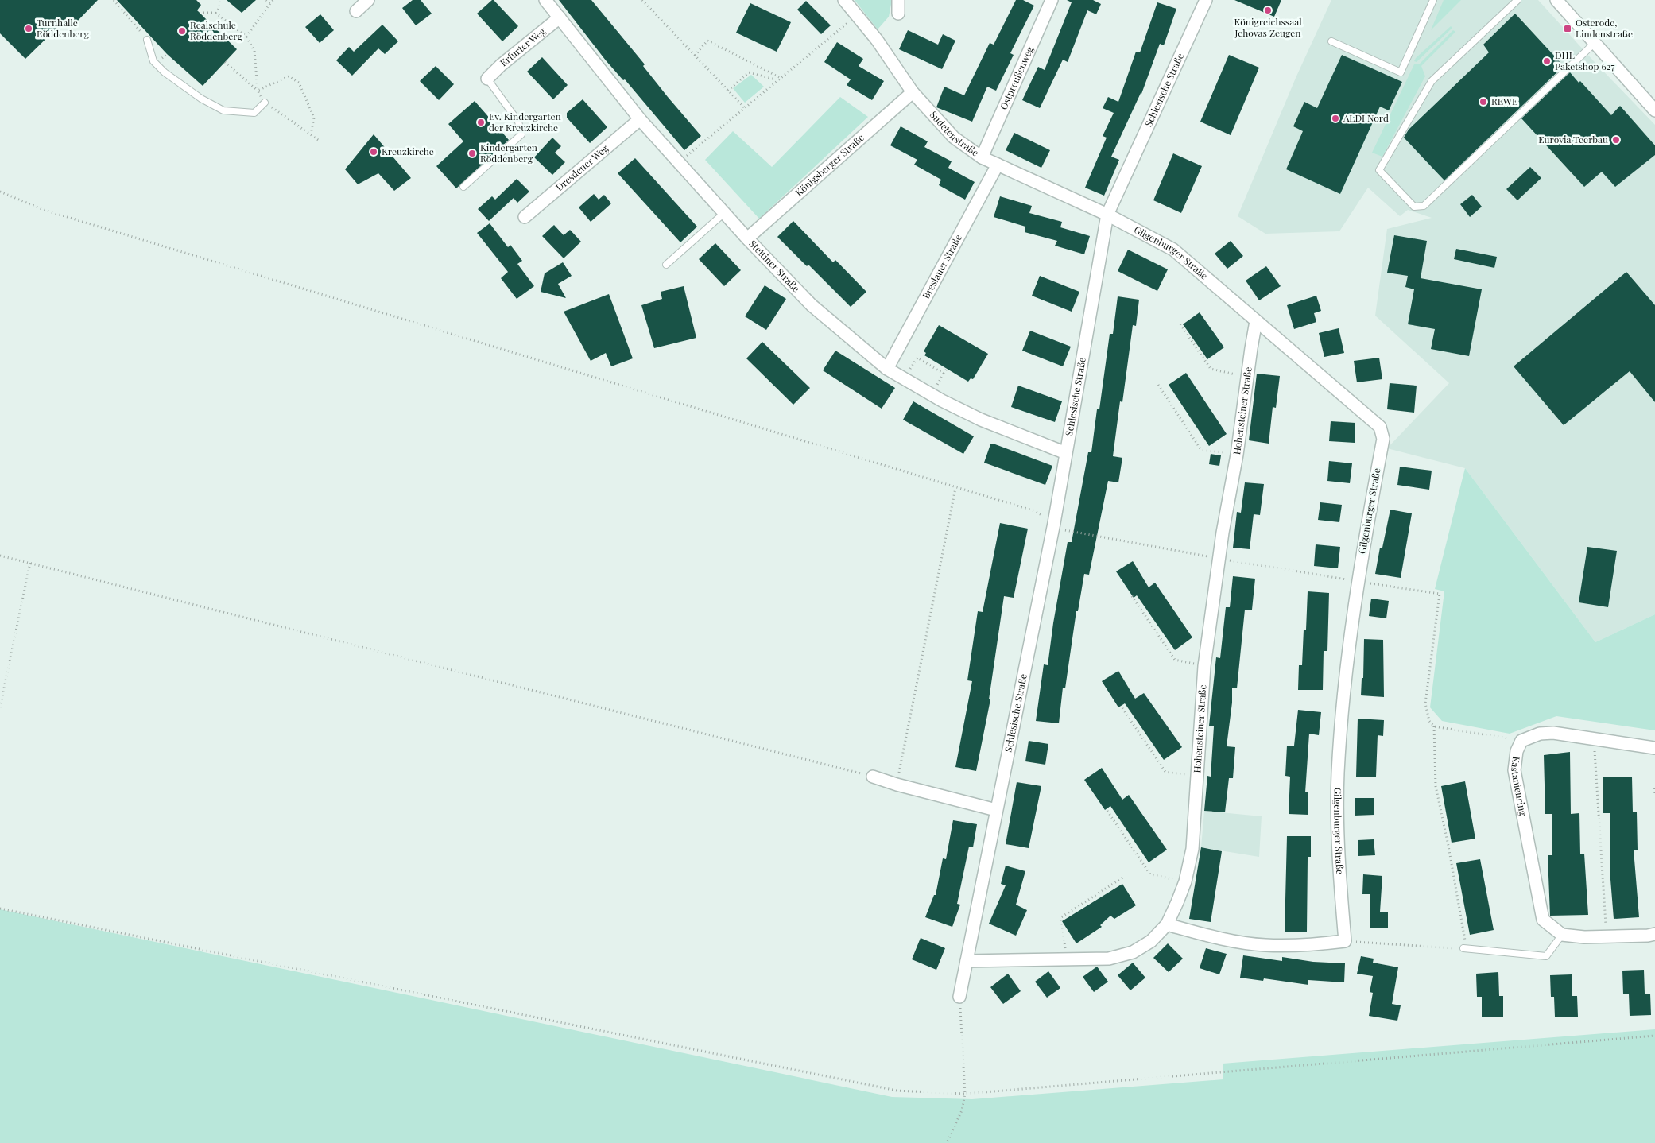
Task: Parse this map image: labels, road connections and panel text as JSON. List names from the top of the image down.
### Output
{
  "streets": {
    "street": [
      "Erfurter Weg",
      "Ostpreußenweg",
      "Schlesische Straße",
      "Sudetenstraße",
      "Königsberger Straße",
      "Dresdener Weg",
      "Gilgenburger Straße",
      "Stettiner Straße",
      "Breslauer Straße",
      "Hohensteiner Straße",
      "Kastanienring"
    ]
  },
  "crossings": [
    ["Erfurter Weg", "Stettiner Straße"],
    ["Ostpreußenweg", "Sudetenstraße"],
    ["Schlesische Straße", "Sudetenstraße"],
    ["Schlesische Straße", "Gilgenburger Straße"],
    ["Schlesische Straße", "Stettiner Straße"],
    ["Schlesische Straße", "Hohensteiner Straße"],
    ["Sudetenstraße", "Königsberger Straße"],
    ["Sudetenstraße", "Gilgenburger Straße"],
    ["Sudetenstraße", "Breslauer Straße"],
    ["Königsberger Straße", "Stettiner Straße"],
    ["Dresdener Weg", "Stettiner Straße"],
    ["Gilgenburger Straße", "Hohensteiner Straße"],
    ["Stettiner Straße", "Breslauer Straße"]
  ],
  "places": {
    "other": [
      "Königreichssaal Jehovas Zeugen",
      "Turnhalle Röddenberg",
      "Realschule Röddenberg",
      "DHL Paketshop 627",
      "REWE",
      "ALDI Nord",
      "Ev. Kindergarten der Kreuzkirche",
      "Eurovia Teerbau",
      "Kreuzkirche",
      "Kindergarten Röddenberg"
    ],
    "transit": ["Osterode, Lindenstraße"]
  }
}
